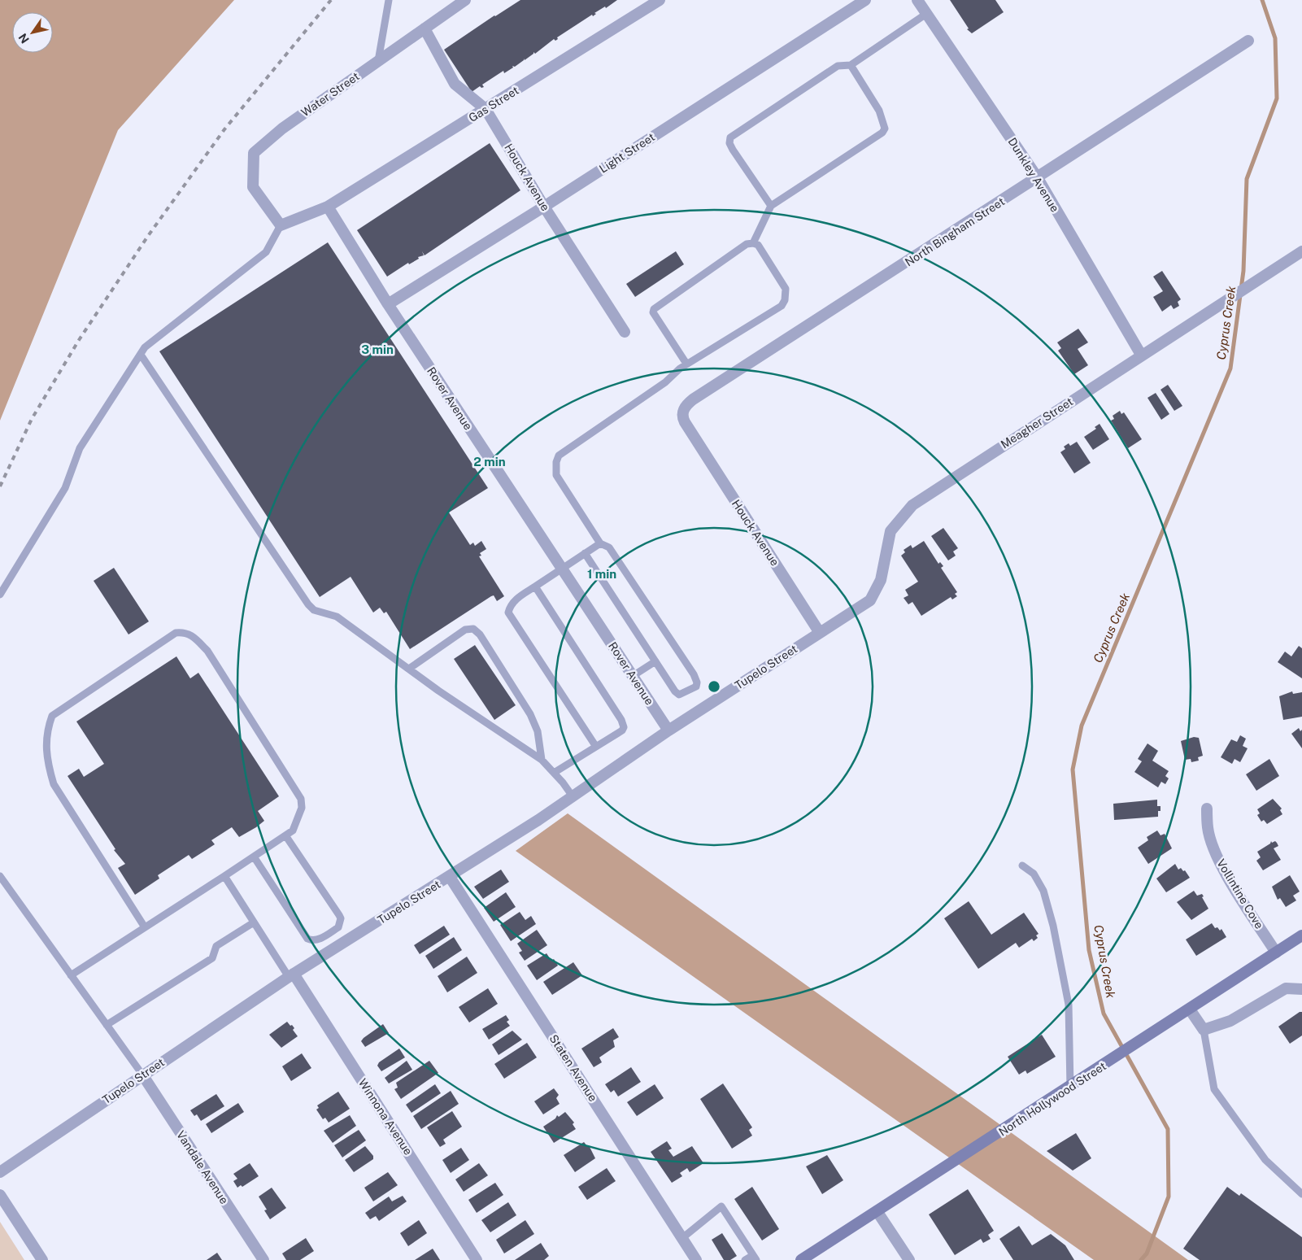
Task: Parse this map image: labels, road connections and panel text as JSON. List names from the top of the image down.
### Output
{
  "streets": {
    "main road": ["North Hollywood Street"],
    "street": [
      "Water Street",
      "Gas Street",
      "Light Street",
      "Dunkley Avenue",
      "Houck Avenue",
      "North Bingham Street",
      "Rover Avenue",
      "Meagher Street",
      "Tupelo Street",
      "Vollintine Cove",
      "Staten Avenue",
      "Winnona Avenue",
      "Vandale Avenue"
    ]
  },
  "crossings": [
    ["Water Street", "Houck Avenue"],
    ["Gas Street", "Houck Avenue"],
    ["Gas Street", "Rover Avenue"],
    ["Light Street", "Houck Avenue"],
    ["Light Street", "Rover Avenue"],
    ["Dunkley Avenue", "North Bingham Street"],
    ["Dunkley Avenue", "Meagher Street"],
    ["Houck Avenue", "North Bingham Street"],
    ["Houck Avenue", "Meagher Street"],
    ["Houck Avenue", "Tupelo Street"],
    ["Rover Avenue", "Tupelo Street"],
    ["Meagher Street", "Tupelo Street"],
    ["Tupelo Street", "Staten Avenue"],
    ["Tupelo Street", "Winnona Avenue"],
    ["Tupelo Street", "Vandale Avenue"],
    ["Vollintine Cove", "North Hollywood Street"]
  ],
  "water": ["Cyprus Creek"],
  "north": "bottom left",
  "rings": ["3 min", "2 min", "1 min"]
}
